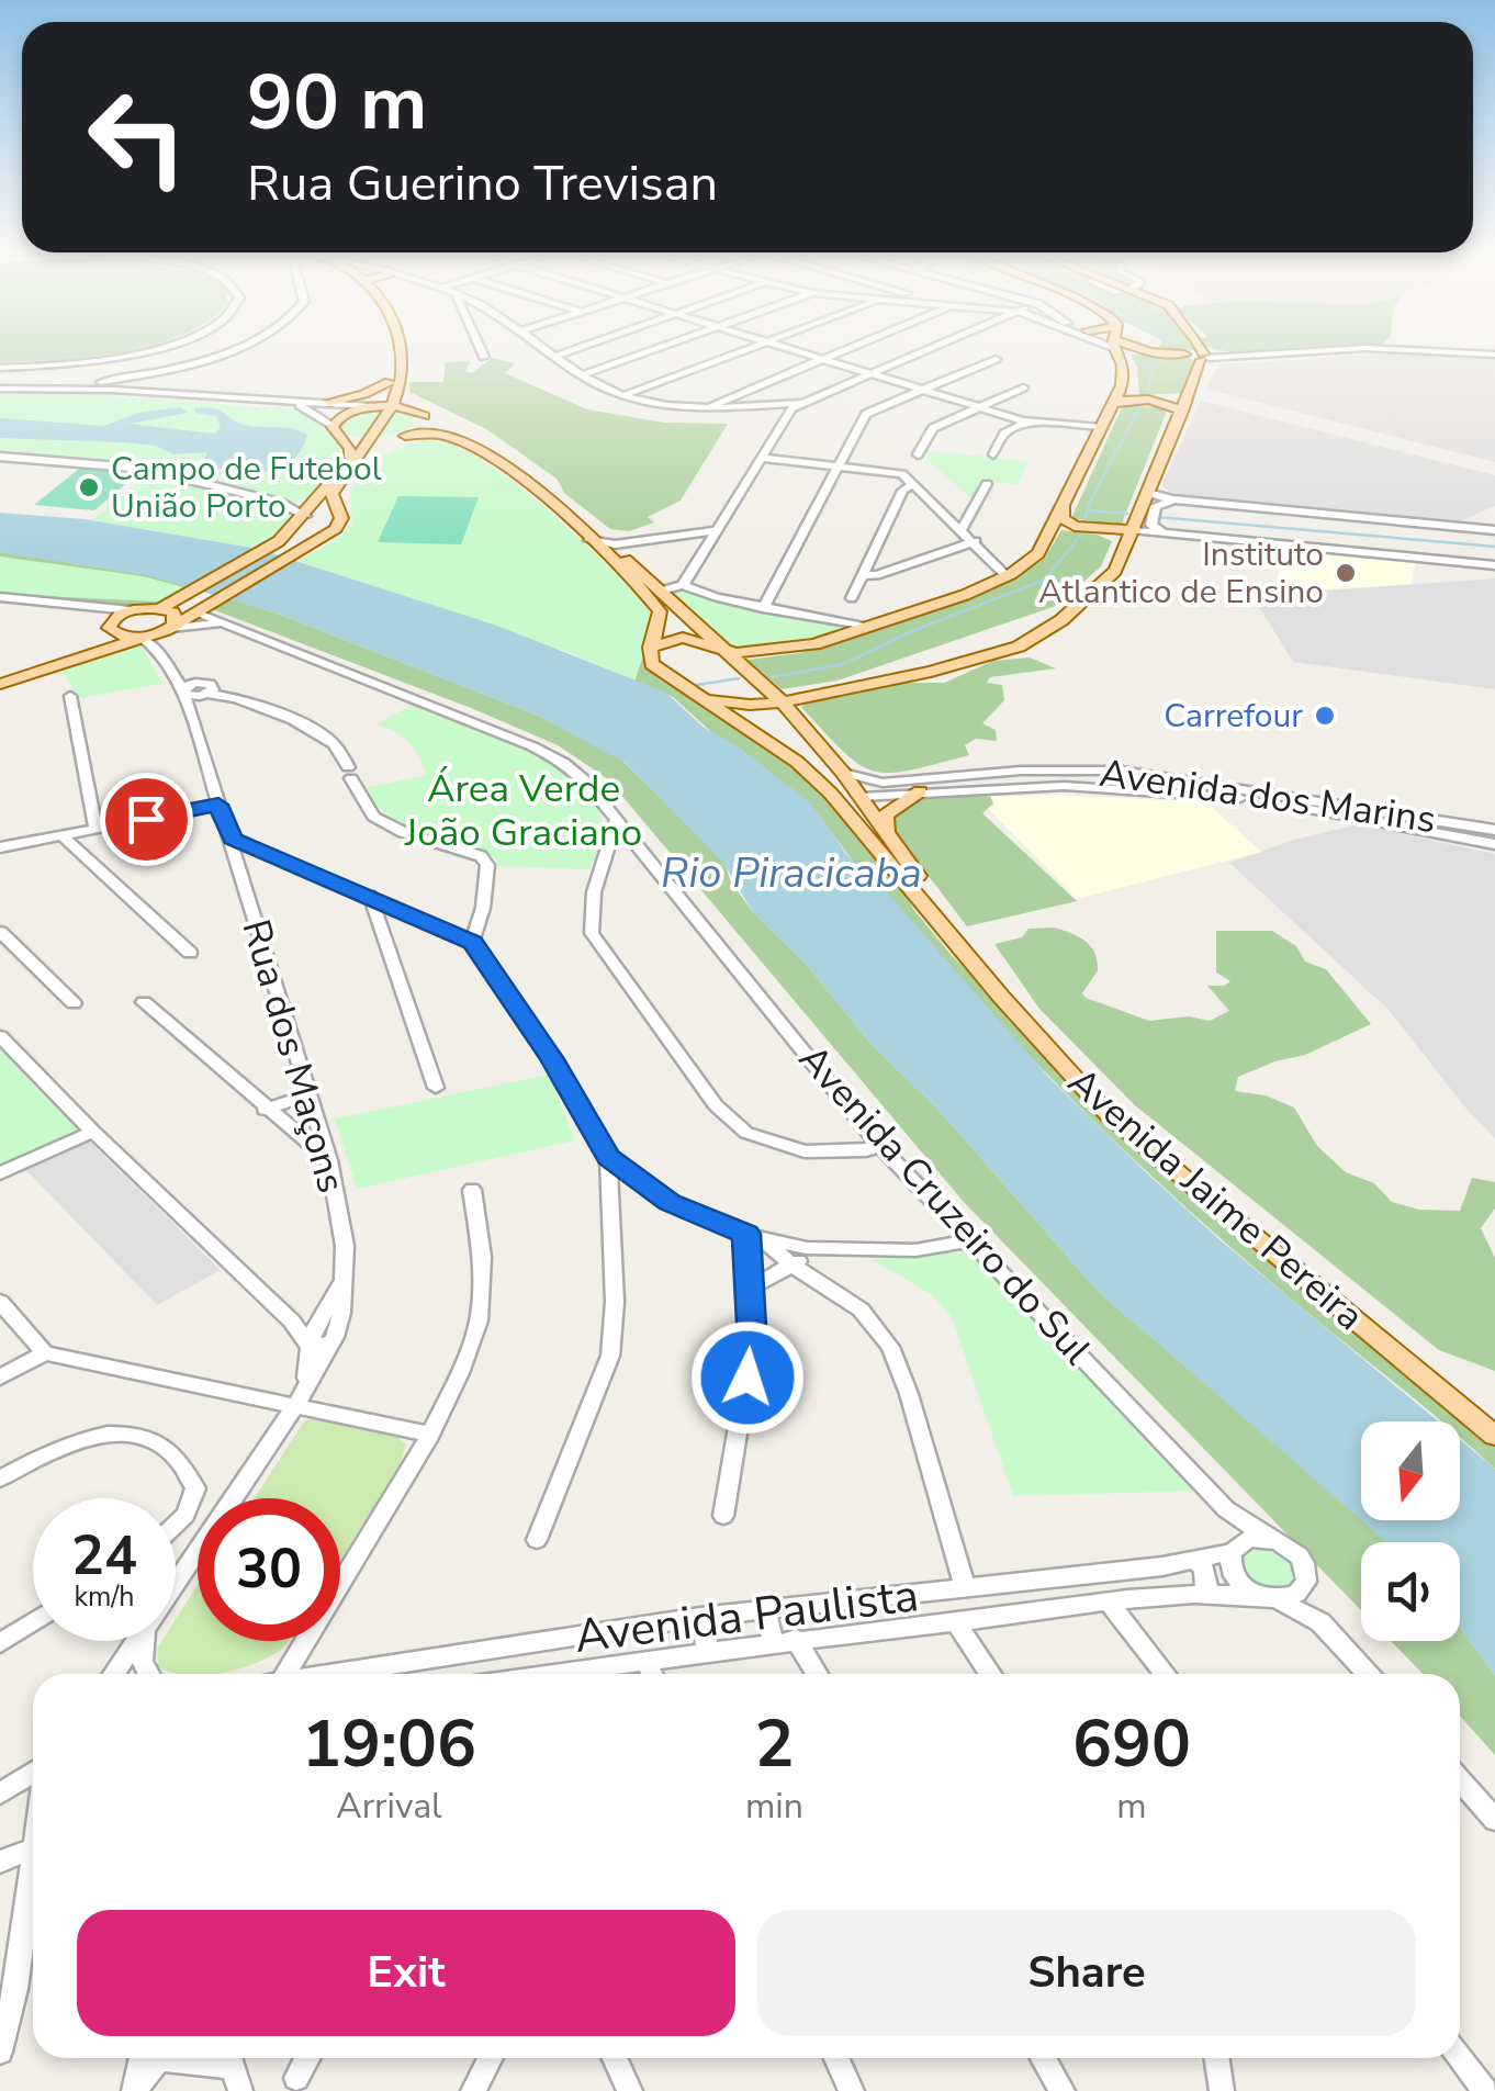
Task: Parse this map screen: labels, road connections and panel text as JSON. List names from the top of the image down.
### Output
{
  "streets": {
    "main road": ["Avenida Jaime Pereira"],
    "street": [
      "Avenida dos Marins",
      "Rua dos Maçons",
      "Avenida Cruzeiro do Sul",
      "Avenida Paulista"
    ]
  },
  "crossings": [
    ["Avenida dos Marins", "Avenida Jaime Pereira"],
    ["Rua dos Maçons", "Avenida Cruzeiro do Sul"],
    ["Avenida Cruzeiro do Sul", "Avenida Paulista"]
  ],
  "water": ["Rio Piracicaba"],
  "parks": ["Área Verde João Graciano"],
  "places": ["Campo de Futebol União Porto", "Instituto Atlantico de Ensino", "Carrefour"],
  "north": "bottom",
  "page": {
    "turn": ["90 m", "Rua Guerino Trevisan"],
    "speed": "24 km/h",
    "limit": "30",
    "eta": [
      "19:06",
      "Arrival",
      "2",
      "min",
      "690",
      "m"
    ],
    "buttons": ["Exit", "Share"]
  }
}
